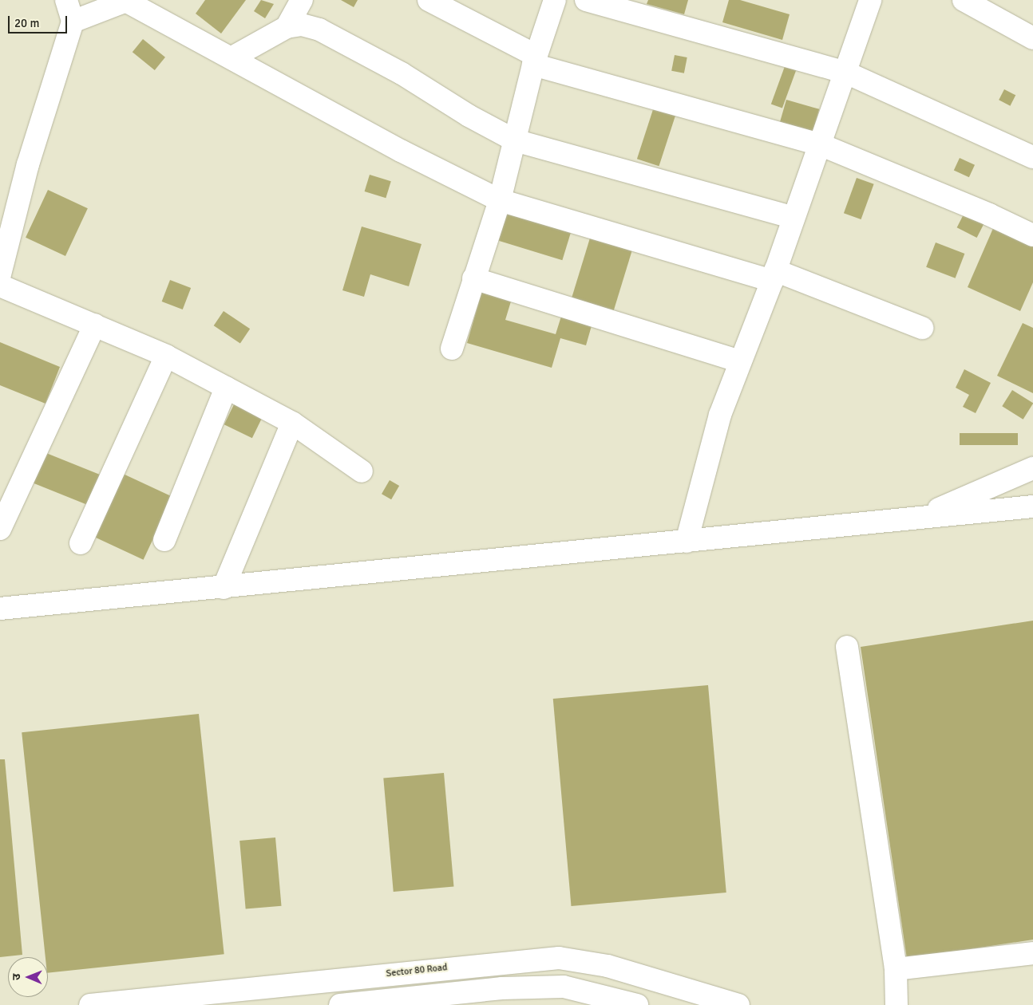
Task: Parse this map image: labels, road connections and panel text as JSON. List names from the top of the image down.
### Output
{
  "streets": {
    "street": ["Sector 80 Road"]
  },
  "scale_bar": "20 m",
  "north": "left"
}
